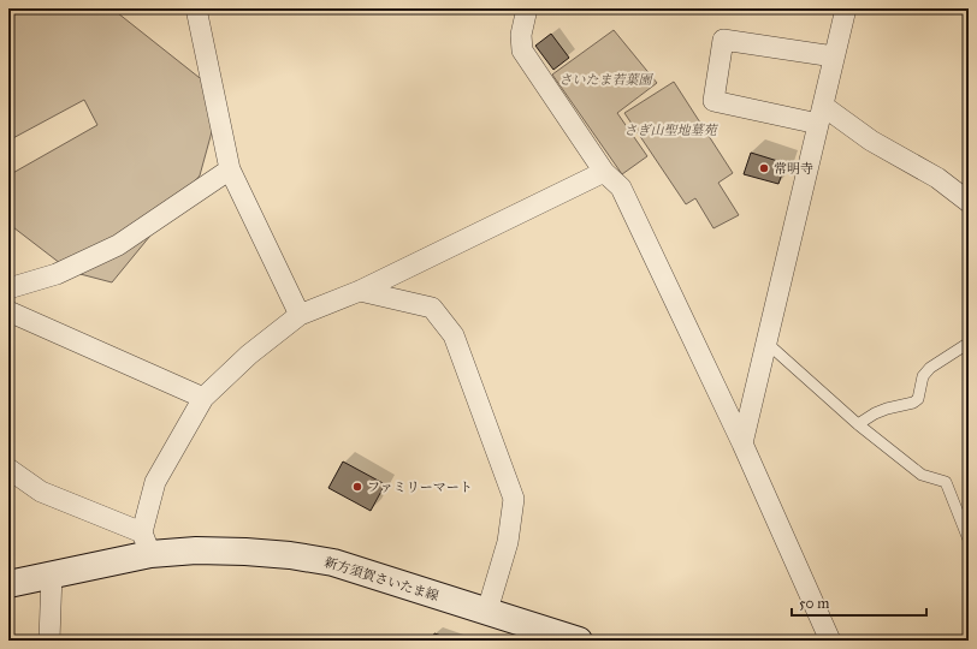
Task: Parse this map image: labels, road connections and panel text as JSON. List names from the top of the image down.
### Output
{
  "streets": {
    "main road": ["新方須賀さいたま線"]
  },
  "parks": ["さいたま若葉園", "さぎ山聖地墓苑"],
  "places": ["常明寺", "ファミリーマート"],
  "scale_bar": "50 m"
}
